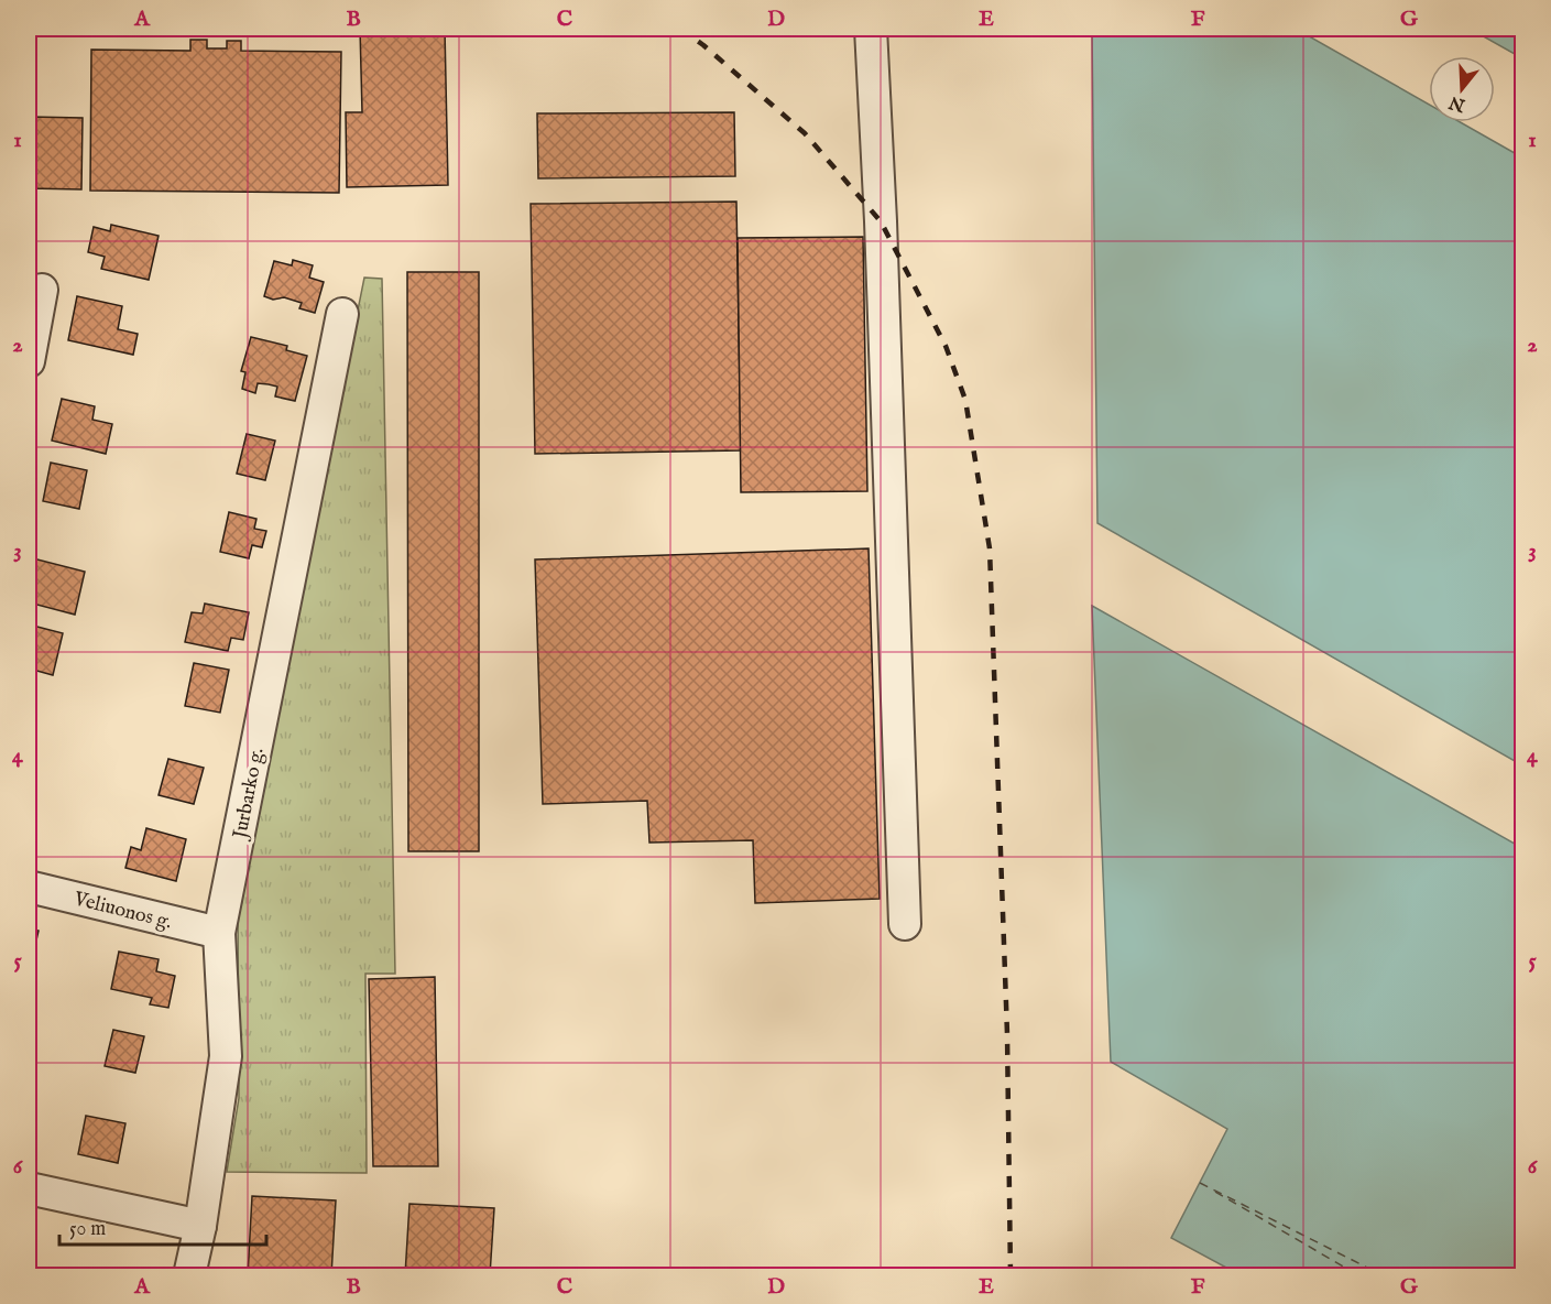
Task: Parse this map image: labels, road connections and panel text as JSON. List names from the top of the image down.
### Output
{
  "streets": {
    "street": ["Jurbarko g.", "Veliuonos g."]
  },
  "crossings": [
    ["Jurbarko g.", "Veliuonos g."]
  ],
  "scale_bar": "50 m",
  "north": "bottom",
  "grid": {
    "columns": [
      "A",
      "B",
      "C",
      "D",
      "E",
      "F",
      "G"
    ],
    "rows": [
      "1",
      "2",
      "3",
      "4",
      "5",
      "6"
    ]
  }
}
